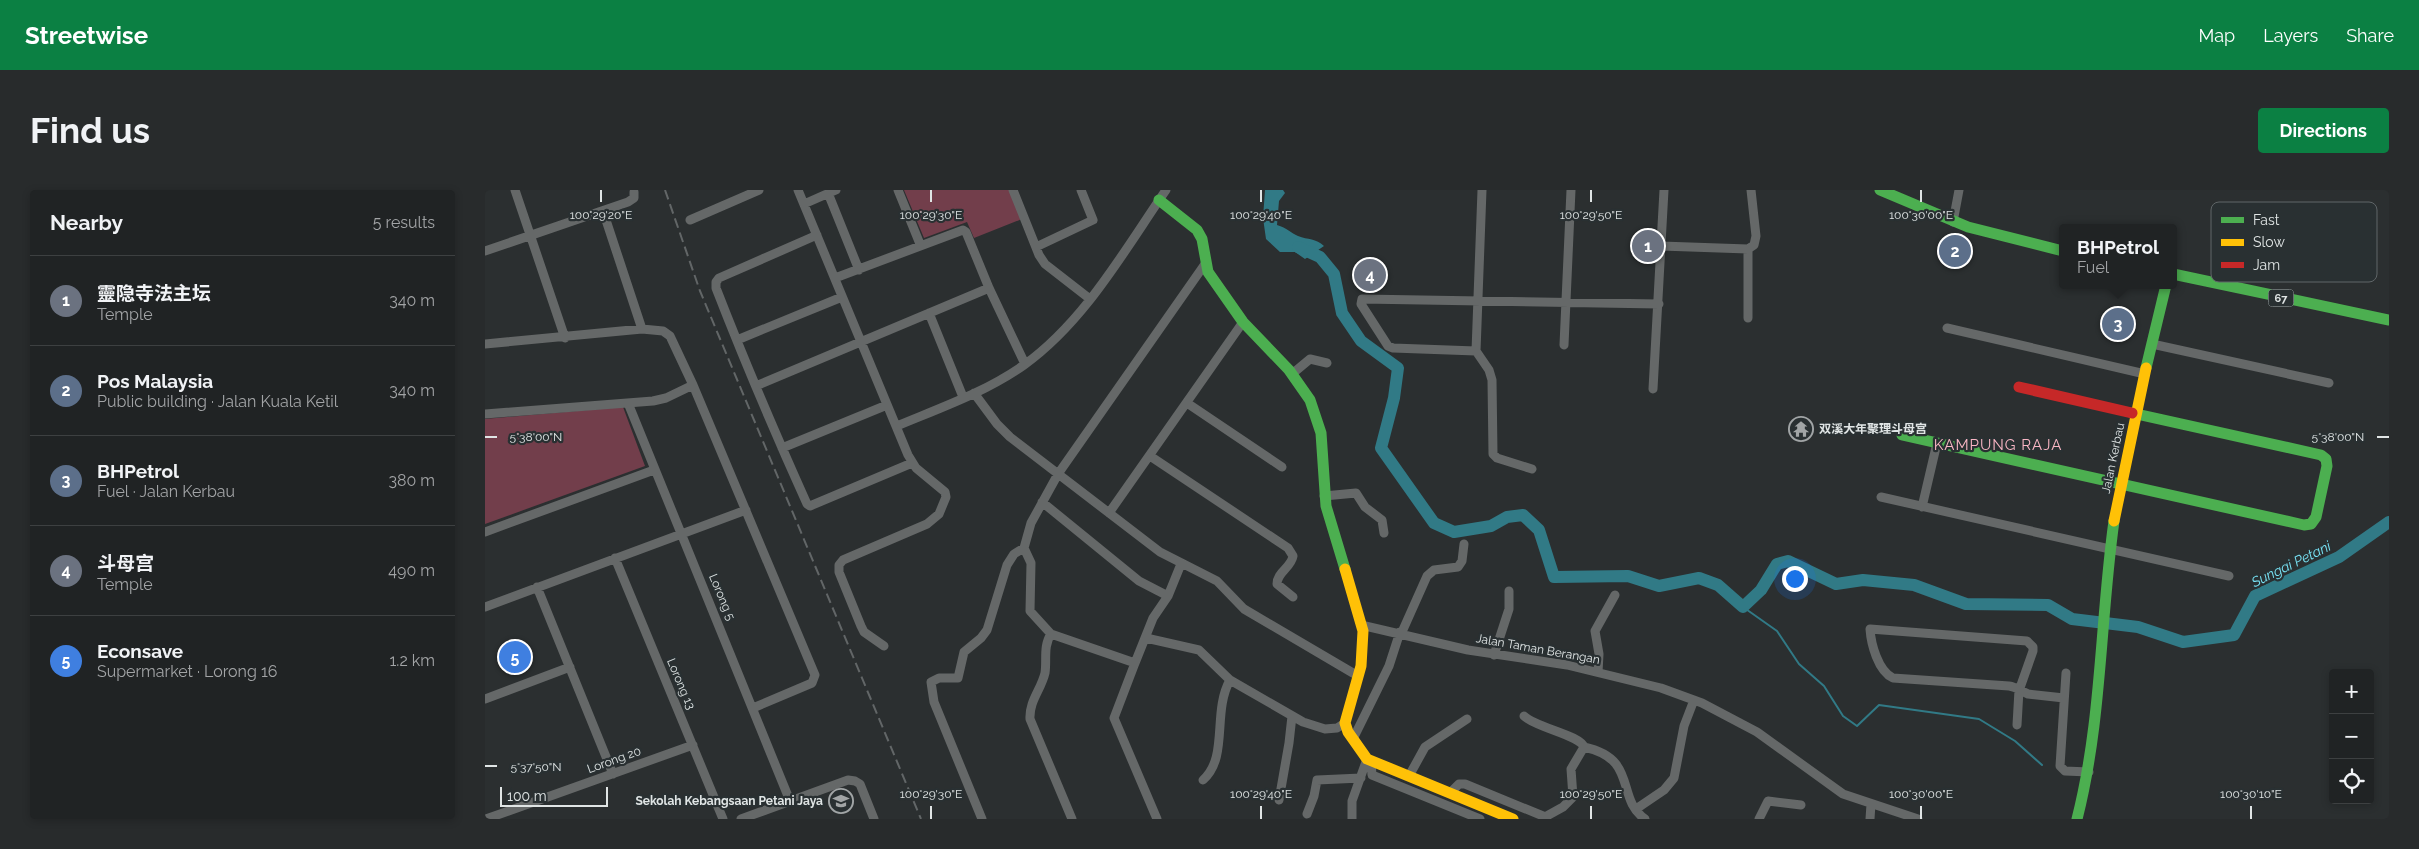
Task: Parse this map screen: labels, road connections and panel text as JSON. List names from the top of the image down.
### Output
{
  "streets": {
    "street": [
      "67",
      "Jalan Kerbau",
      "Lorong 5",
      "Jalan Taman Berangan",
      "Lorong 13",
      "Lorong 20"
    ]
  },
  "crossings": [
    ["Lorong 13", "Lorong 20"]
  ],
  "districts": ["KAMPUNG RAJA"],
  "water": ["Sungai Petani"],
  "places": {
    "temple": ["双溪大年聚理斗母宫"],
    "school or university": ["Sekolah Kebangsaan Petani Jaya"]
  },
  "legend": ["Fast", "Slow", "Jam"],
  "scale_bar": "100 m",
  "page": {
    "header": "Streetwise",
    "nav": ["Map", "Layers", "Share"],
    "buttons": "Directions",
    "title": "Find us",
    "heading": ["Nearby", "5 results"],
    "popup": ["BHPetrol", "Fuel"],
    "pins": [
      "1",
      "2",
      "4",
      "3",
      "5"
    ],
    "list": [
      {
        "mark": "1",
        "name": "靈隐寺法主坛",
        "note": "Temple",
        "value": "340 m"
      },
      {
        "mark": "2",
        "name": "Pos Malaysia",
        "note": "Public building · Jalan Kuala Ketil",
        "value": "340 m"
      },
      {
        "mark": "3",
        "name": "BHPetrol",
        "note": "Fuel · Jalan Kerbau",
        "value": "380 m"
      },
      {
        "mark": "4",
        "name": "斗母宫",
        "note": "Temple",
        "value": "490 m"
      },
      {
        "mark": "5",
        "name": "Econsave",
        "note": "Supermarket · Lorong 16",
        "value": "1.2 km"
      }
    ],
    "map_buttons": ["+", "−"],
    "scale": "100 m"
  },
  "coordinates": [
    "100°29'20\"E",
    "100°29'30\"E",
    "100°29'40\"E",
    "100°29'50\"E",
    "100°30'00\"E",
    "5°38'00\"N",
    "5°37'50\"N",
    "100°30'10\"E"
  ]
}
